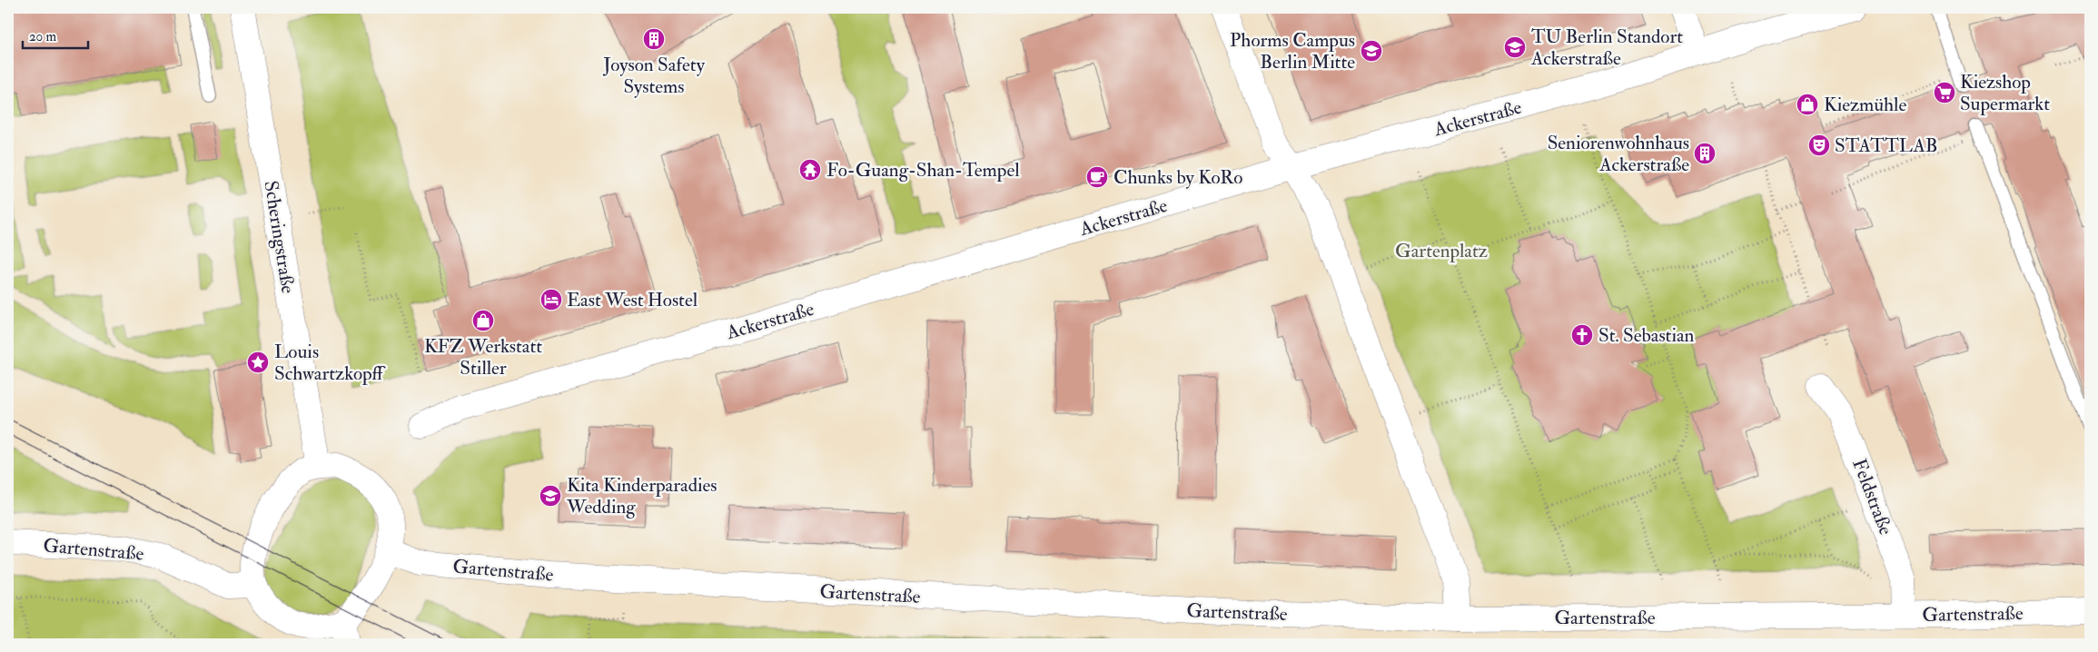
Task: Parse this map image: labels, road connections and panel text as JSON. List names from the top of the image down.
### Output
{
  "streets": {
    "street": [
      "Ackerstraße",
      "Scheringstraße",
      "Feldstraße",
      "Gartenstraße"
    ]
  },
  "crossings": [
    ["Scheringstraße", "Gartenstraße"],
    ["Feldstraße", "Gartenstraße"]
  ],
  "parks": ["Gartenplatz"],
  "places": {
    "building": ["Joyson Safety Systems", "Seniorenwohnhaus Ackerstraße"],
    "school or university": ["TU Berlin Standort Ackerstraße", "Phorms Campus Berlin Mitte", "Kita Kinderparadies Wedding"],
    "supermarket": ["Kiezshop Supermarkt"],
    "shop": ["Kiezmühle", "KFZ Werkstatt Stiller"],
    "theatre": ["STATTLAB"],
    "temple": ["Fo-Guang-Shan-Tempel"],
    "cafe": ["Chunks by KoRo"],
    "hotel": ["East West Hostel"],
    "church": ["St. Sebastian"],
    "place": ["Louis Schwartzkopff"]
  },
  "scale_bar": "20 m"
}
